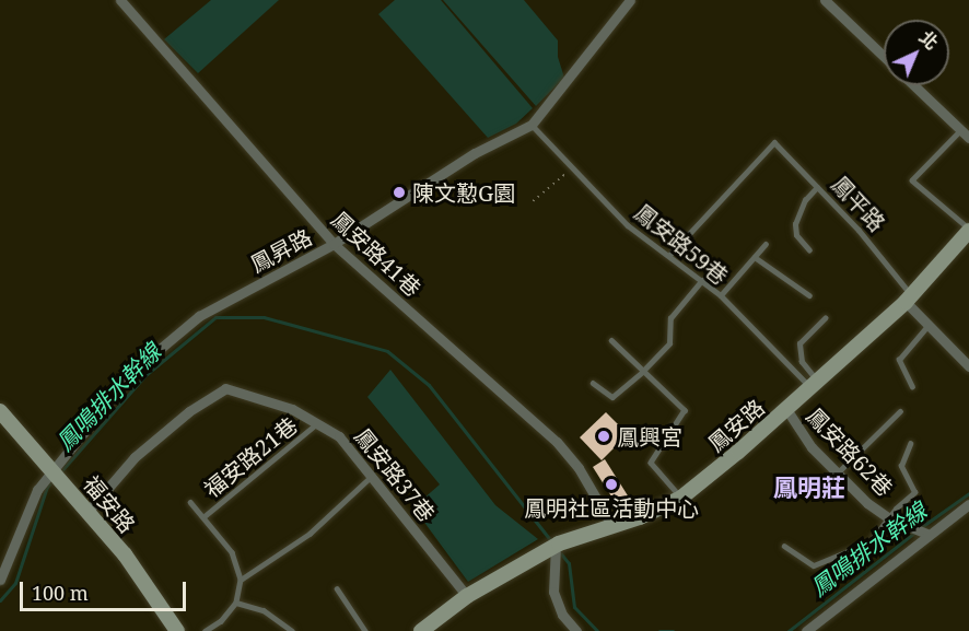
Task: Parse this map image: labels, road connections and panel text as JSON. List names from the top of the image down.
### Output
{
  "streets": {
    "street": [
      "鳳平路",
      "鳳昇路",
      "鳳安路41巷",
      "鳳安路",
      "鳳安路62巷",
      "鳳安路37巷",
      "福安路"
    ],
    "lane": ["鳳安路59巷", "福安路21巷"]
  },
  "crossings": [
    ["鳳平路", "鳳安路59巷"],
    ["鳳平路", "鳳安路"],
    ["鳳安路59巷", "鳳昇路"],
    ["鳳安路59巷", "鳳安路"],
    ["鳳昇路", "鳳安路41巷"],
    ["鳳昇路", "福安路"],
    ["鳳安路41巷", "鳳安路"],
    ["鳳安路", "鳳安路62巷"],
    ["鳳安路", "鳳安路37巷"],
    ["福安路21巷", "鳳安路37巷"],
    ["鳳安路37巷", "福安路"]
  ],
  "districts": ["鳳明莊"],
  "water": ["鳳鳴排水幹線"],
  "places": ["陳文懃G園", "鳳興宮", "鳳明社區活動中心"],
  "scale_bar": "100 m",
  "north": "top right"
}
